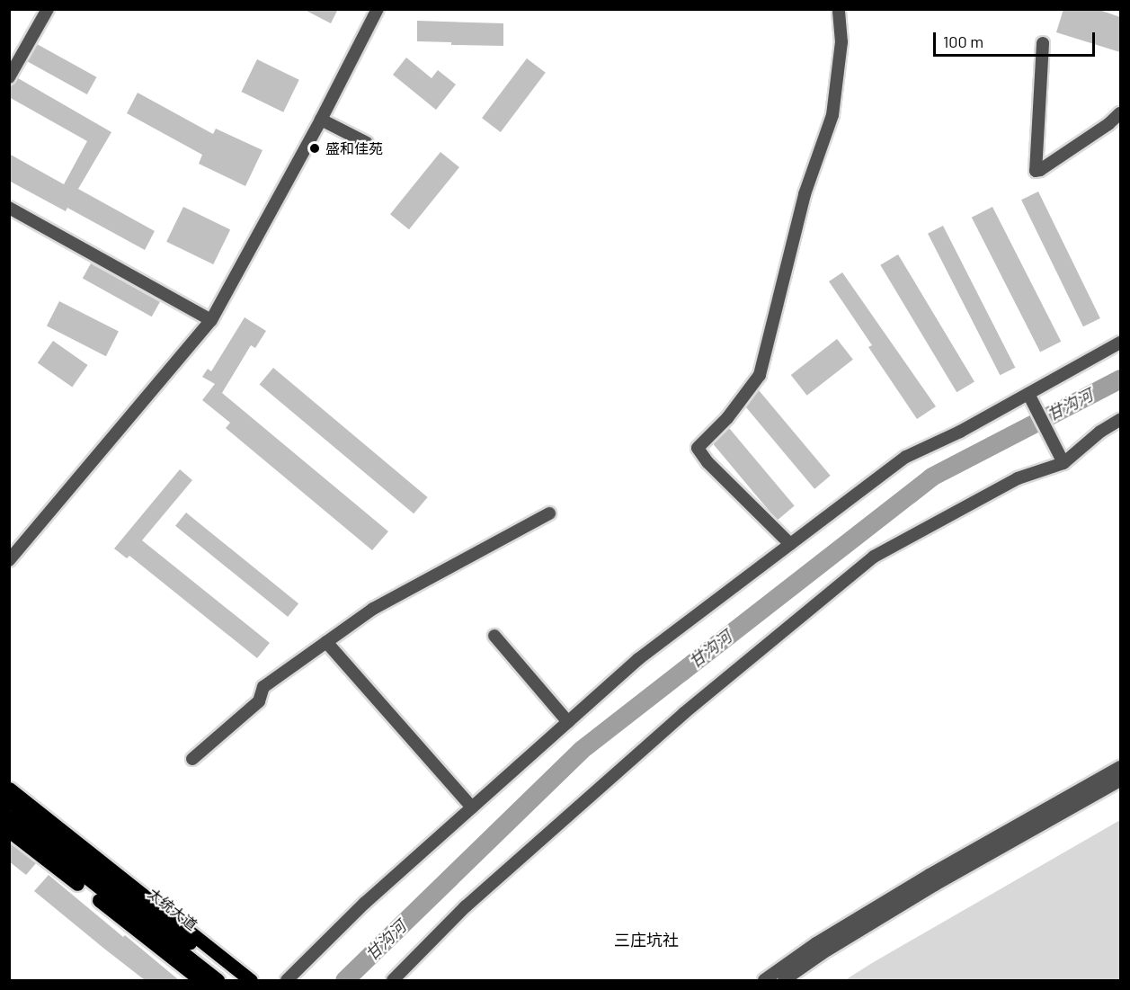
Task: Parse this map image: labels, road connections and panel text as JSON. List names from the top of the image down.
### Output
{
  "streets": {
    "main road": ["太统大道"]
  },
  "districts": ["三庄坑社"],
  "water": ["甘沟河"],
  "places": ["盛和佳苑"],
  "scale_bar": "100 m"
}
